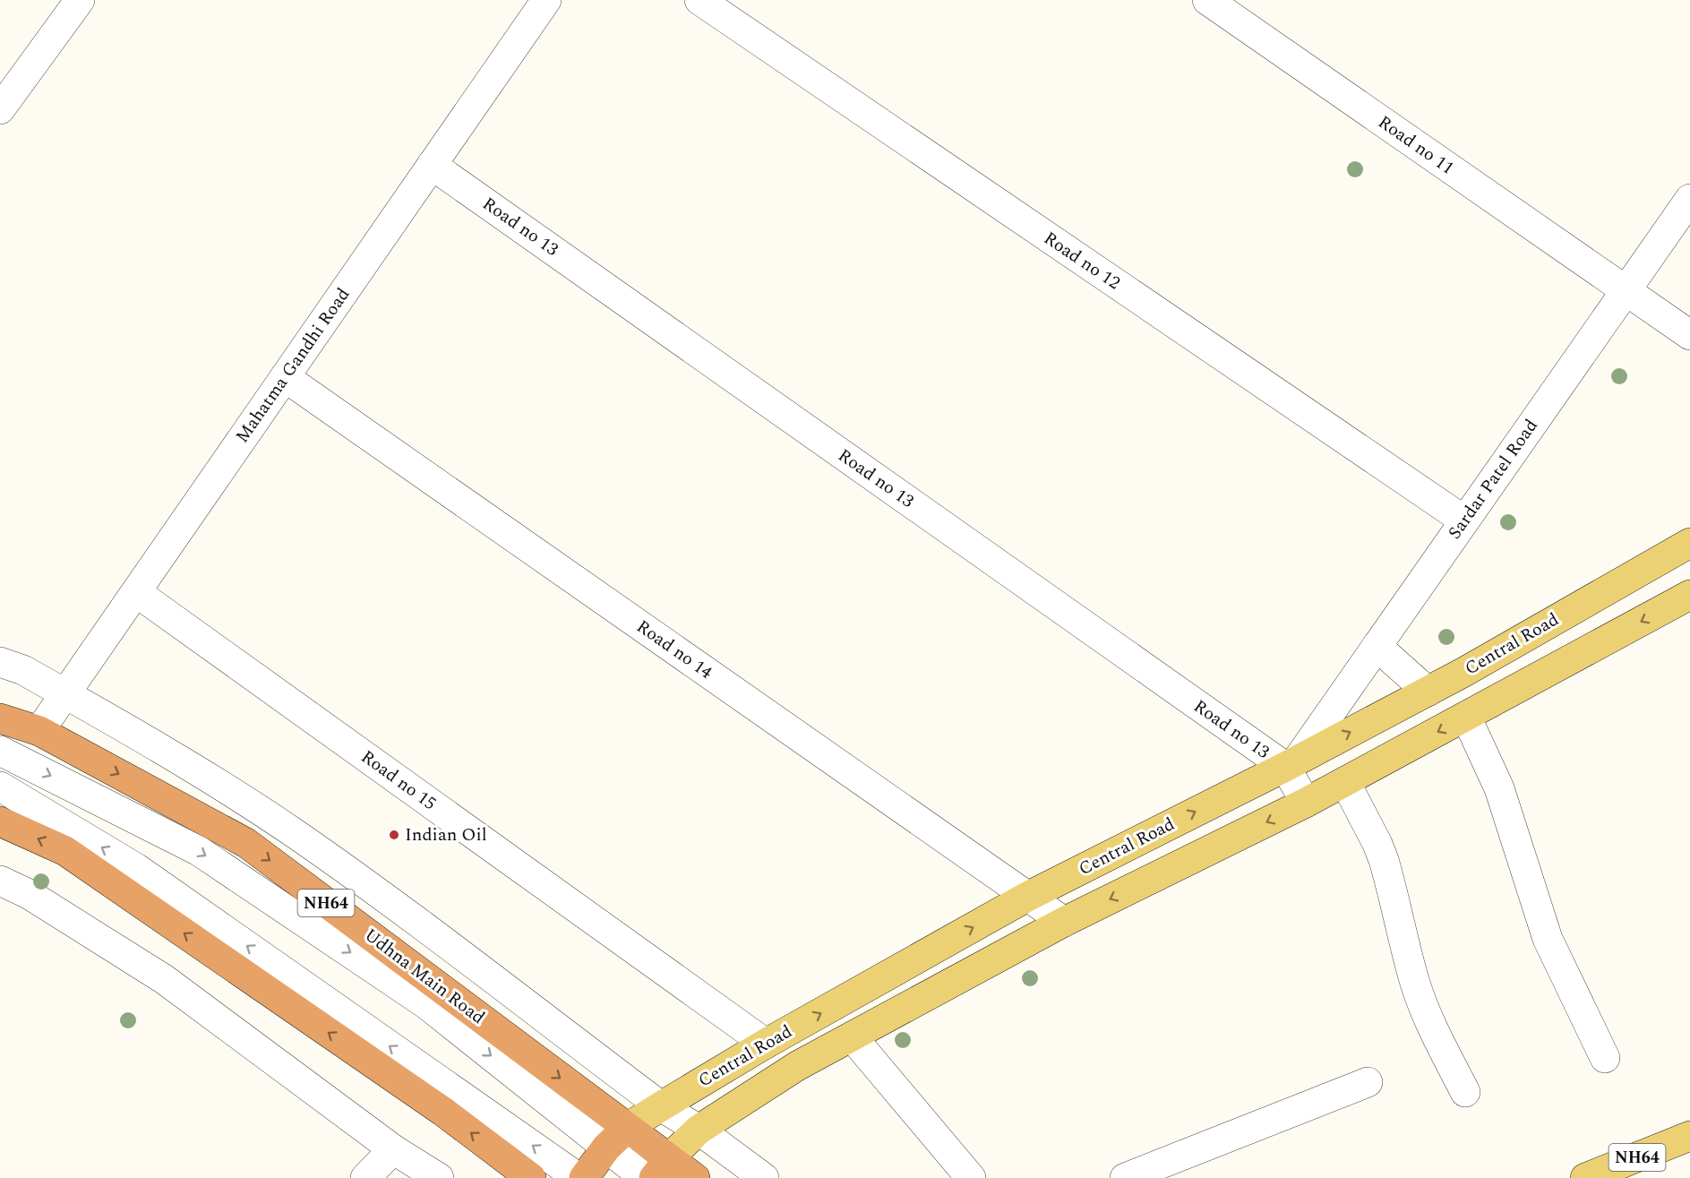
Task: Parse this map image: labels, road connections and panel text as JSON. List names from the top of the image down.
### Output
{
  "streets": {
    "highway": ["Central Road", "NH64", "Udhna Main Road"],
    "street": [
      "Road no 11",
      "Road no 13",
      "Road no 12",
      "Mahatma Gandhi Road",
      "Sardar Patel Road",
      "Road no 14",
      "Road no 15"
    ]
  },
  "crossings": [
    ["Road no 11", "Sardar Patel Road"],
    ["Road no 13", "Mahatma Gandhi Road"],
    ["Road no 13", "Sardar Patel Road"],
    ["Road no 13", "Central Road"],
    ["Road no 12", "Sardar Patel Road"],
    ["Mahatma Gandhi Road", "Road no 14"],
    ["Mahatma Gandhi Road", "Road no 15"],
    ["Mahatma Gandhi Road", "Udhna Main Road"],
    ["Sardar Patel Road", "Central Road"],
    ["Central Road", "Road no 14"],
    ["Central Road", "Road no 15"],
    ["Central Road", "Udhna Main Road"]
  ],
  "places": ["Indian Oil"]
}
